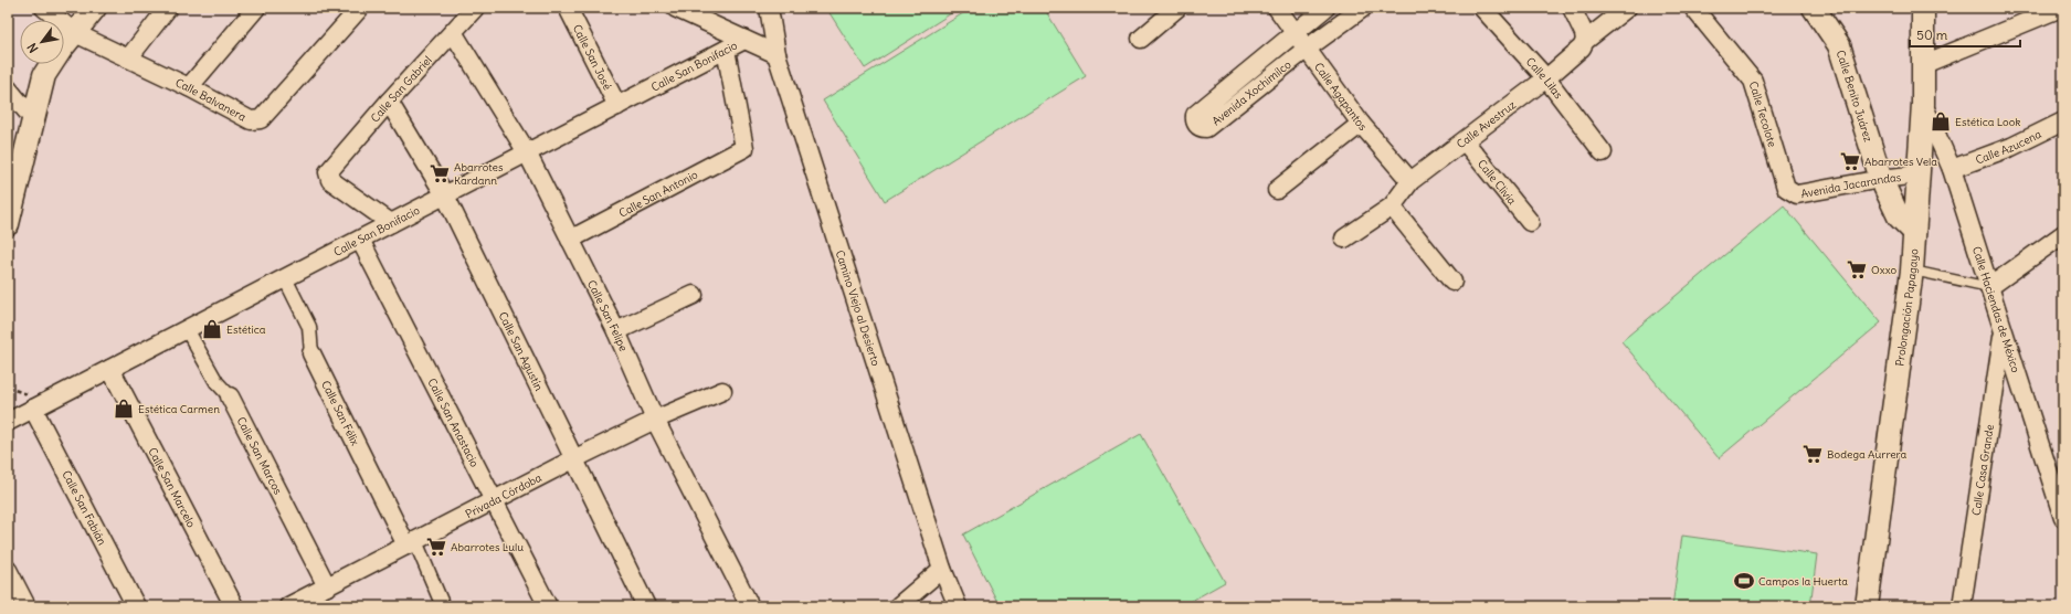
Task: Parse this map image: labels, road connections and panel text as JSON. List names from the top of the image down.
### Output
{
  "streets": {
    "street": [
      "Calle San José",
      "Calle San Bonifacio",
      "Calle Lilas",
      "Calle San Gabriel",
      "Avenida Xochimilco",
      "Calle Benito Juárez",
      "Calle Agapantos",
      "Calle Balvanera",
      "Calle Tecolote",
      "Calle Avestruz",
      "Calle Azucena",
      "Calle Clivia",
      "Avenida Jacarandas",
      "Calle San Antonio",
      "Camino Viejo al Desierto",
      "Prolongación Papagayo",
      "Calle Haciendas de México",
      "Calle San Felipe",
      "Calle San Agustín",
      "Calle San Félix",
      "Calle San Anastacio",
      "Calle San Marcos",
      "Calle Casa Grande",
      "Calle San Marcelo",
      "Privada Córdoba",
      "Calle San Fabián"
    ]
  },
  "crossings": [
    ["Calle San José", "Calle San Bonifacio"],
    ["Calle San Bonifacio", "Calle San Gabriel"],
    ["Calle San Bonifacio", "Calle San Antonio"],
    ["Calle San Bonifacio", "Calle San Felipe"],
    ["Calle San Bonifacio", "Calle San Agustín"],
    ["Calle San Bonifacio", "Calle San Félix"],
    ["Calle San Bonifacio", "Calle San Anastacio"],
    ["Calle San Bonifacio", "Calle San Marcos"],
    ["Calle San Bonifacio", "Calle San Marcelo"],
    ["Calle San Bonifacio", "Calle San Fabián"],
    ["Calle Lilas", "Calle Avestruz"],
    ["Calle San Gabriel", "Calle San Felipe"],
    ["Calle San Gabriel", "Calle San Agustín"],
    ["Avenida Xochimilco", "Calle Agapantos"],
    ["Calle Benito Juárez", "Avenida Jacarandas"],
    ["Calle Benito Juárez", "Prolongación Papagayo"],
    ["Calle Agapantos", "Calle Avestruz"],
    ["Calle Tecolote", "Avenida Jacarandas"],
    ["Calle Avestruz", "Calle Clivia"],
    ["Calle Azucena", "Calle Haciendas de México"],
    ["Avenida Jacarandas", "Prolongación Papagayo"],
    ["Calle San Antonio", "Calle San Felipe"],
    ["Prolongación Papagayo", "Calle Haciendas de México"],
    ["Calle Haciendas de México", "Calle Casa Grande"],
    ["Calle San Felipe", "Privada Córdoba"],
    ["Calle San Agustín", "Privada Córdoba"],
    ["Calle San Félix", "Privada Córdoba"],
    ["Calle San Anastacio", "Privada Córdoba"],
    ["Calle San Marcos", "Privada Córdoba"]
  ],
  "places": {
    "shop": ["Estética Look", "Estética", "Estética Carmen"],
    "supermarket": [
      "Abarrotes Vela",
      "Abarrotes Kardann",
      "Oxxo",
      "Bodega Aurrera",
      "Abarrotes Lulu"
    ],
    "sports": ["Campos la Huerta"]
  },
  "scale_bar": "50 m",
  "north": "bottom left"
}
